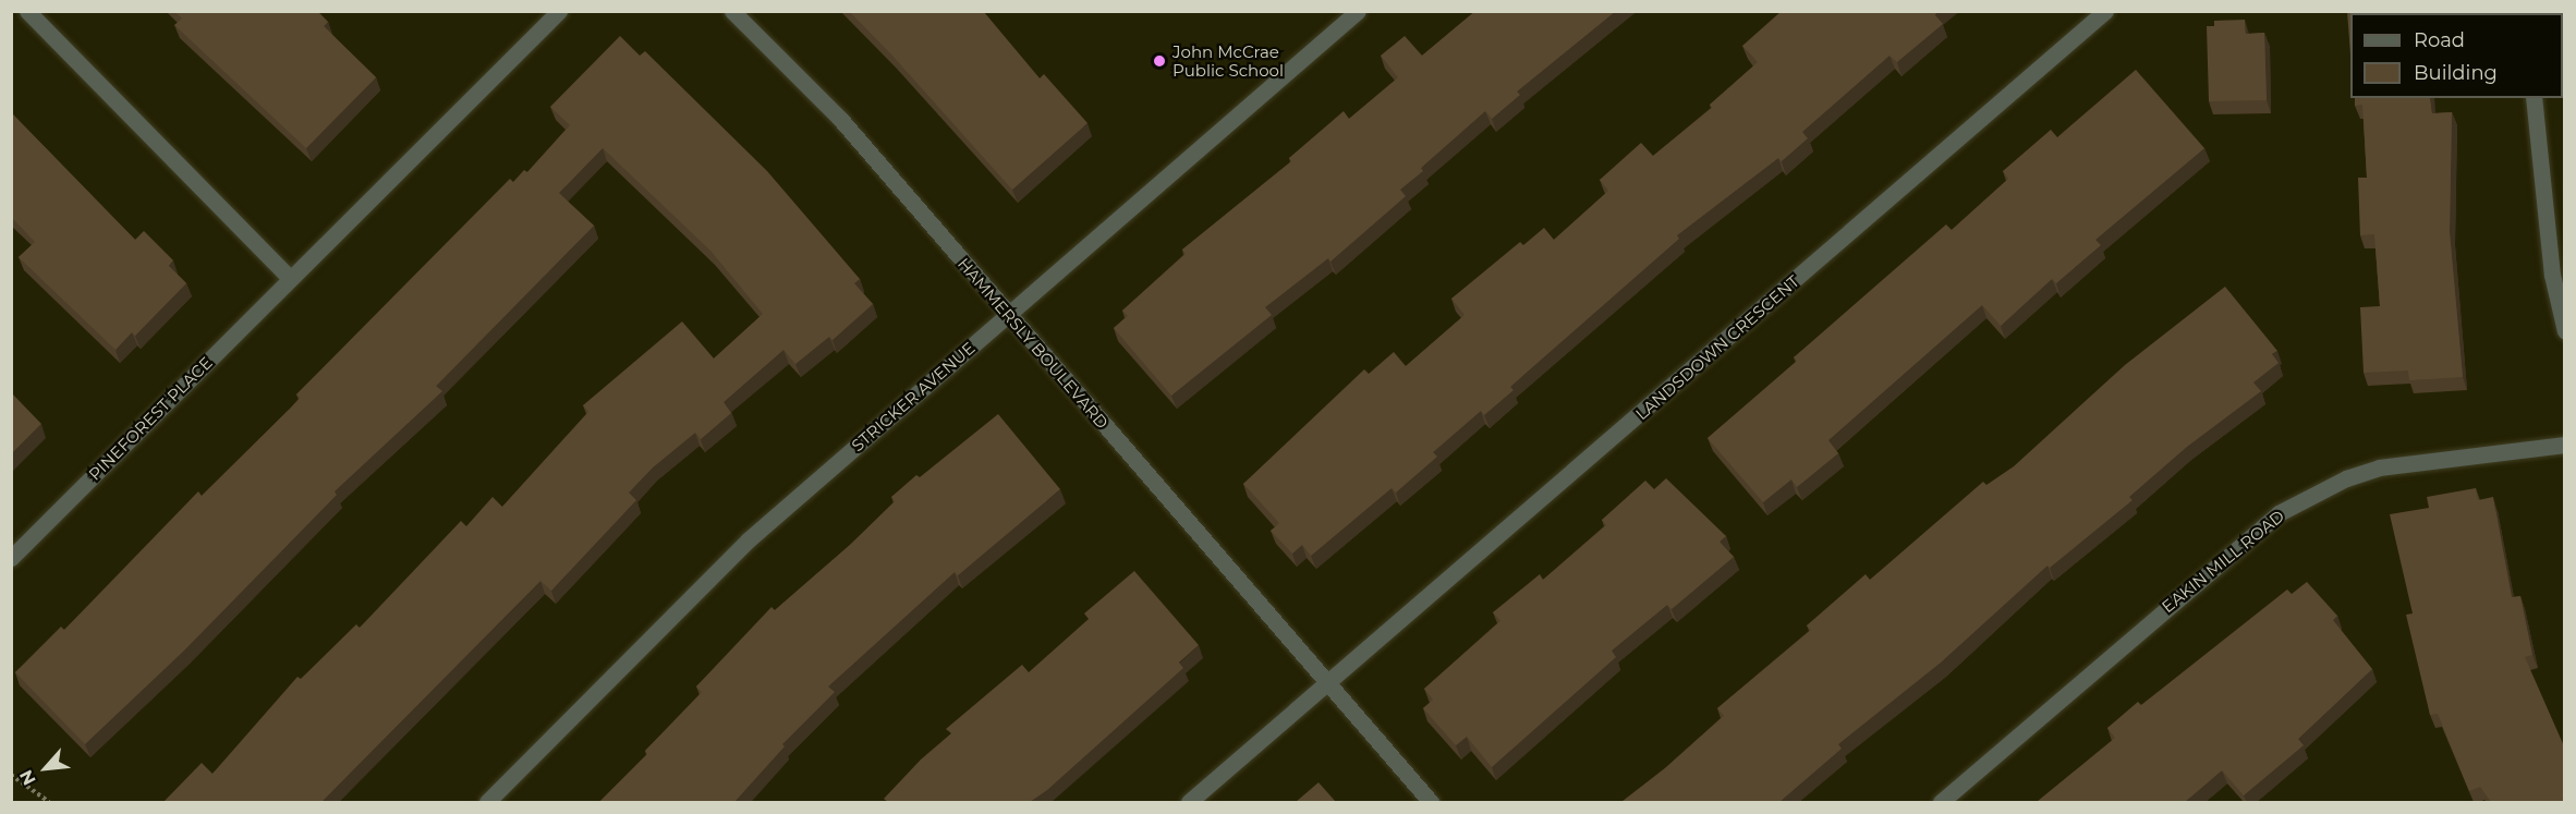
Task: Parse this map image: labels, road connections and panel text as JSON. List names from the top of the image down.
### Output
{
  "streets": {
    "street": [
      "HAMMERSLY BOULEVARD",
      "LANDSDOWN CRESCENT",
      "STRICKER AVENUE",
      "PINEFOREST PLACE",
      "EAKIN MILL ROAD"
    ]
  },
  "crossings": [
    ["HAMMERSLY BOULEVARD", "LANDSDOWN CRESCENT"],
    ["HAMMERSLY BOULEVARD", "STRICKER AVENUE"]
  ],
  "places": ["John McCrae Public School"],
  "legend": ["Road", "Building"],
  "north": "bottom left"
}
